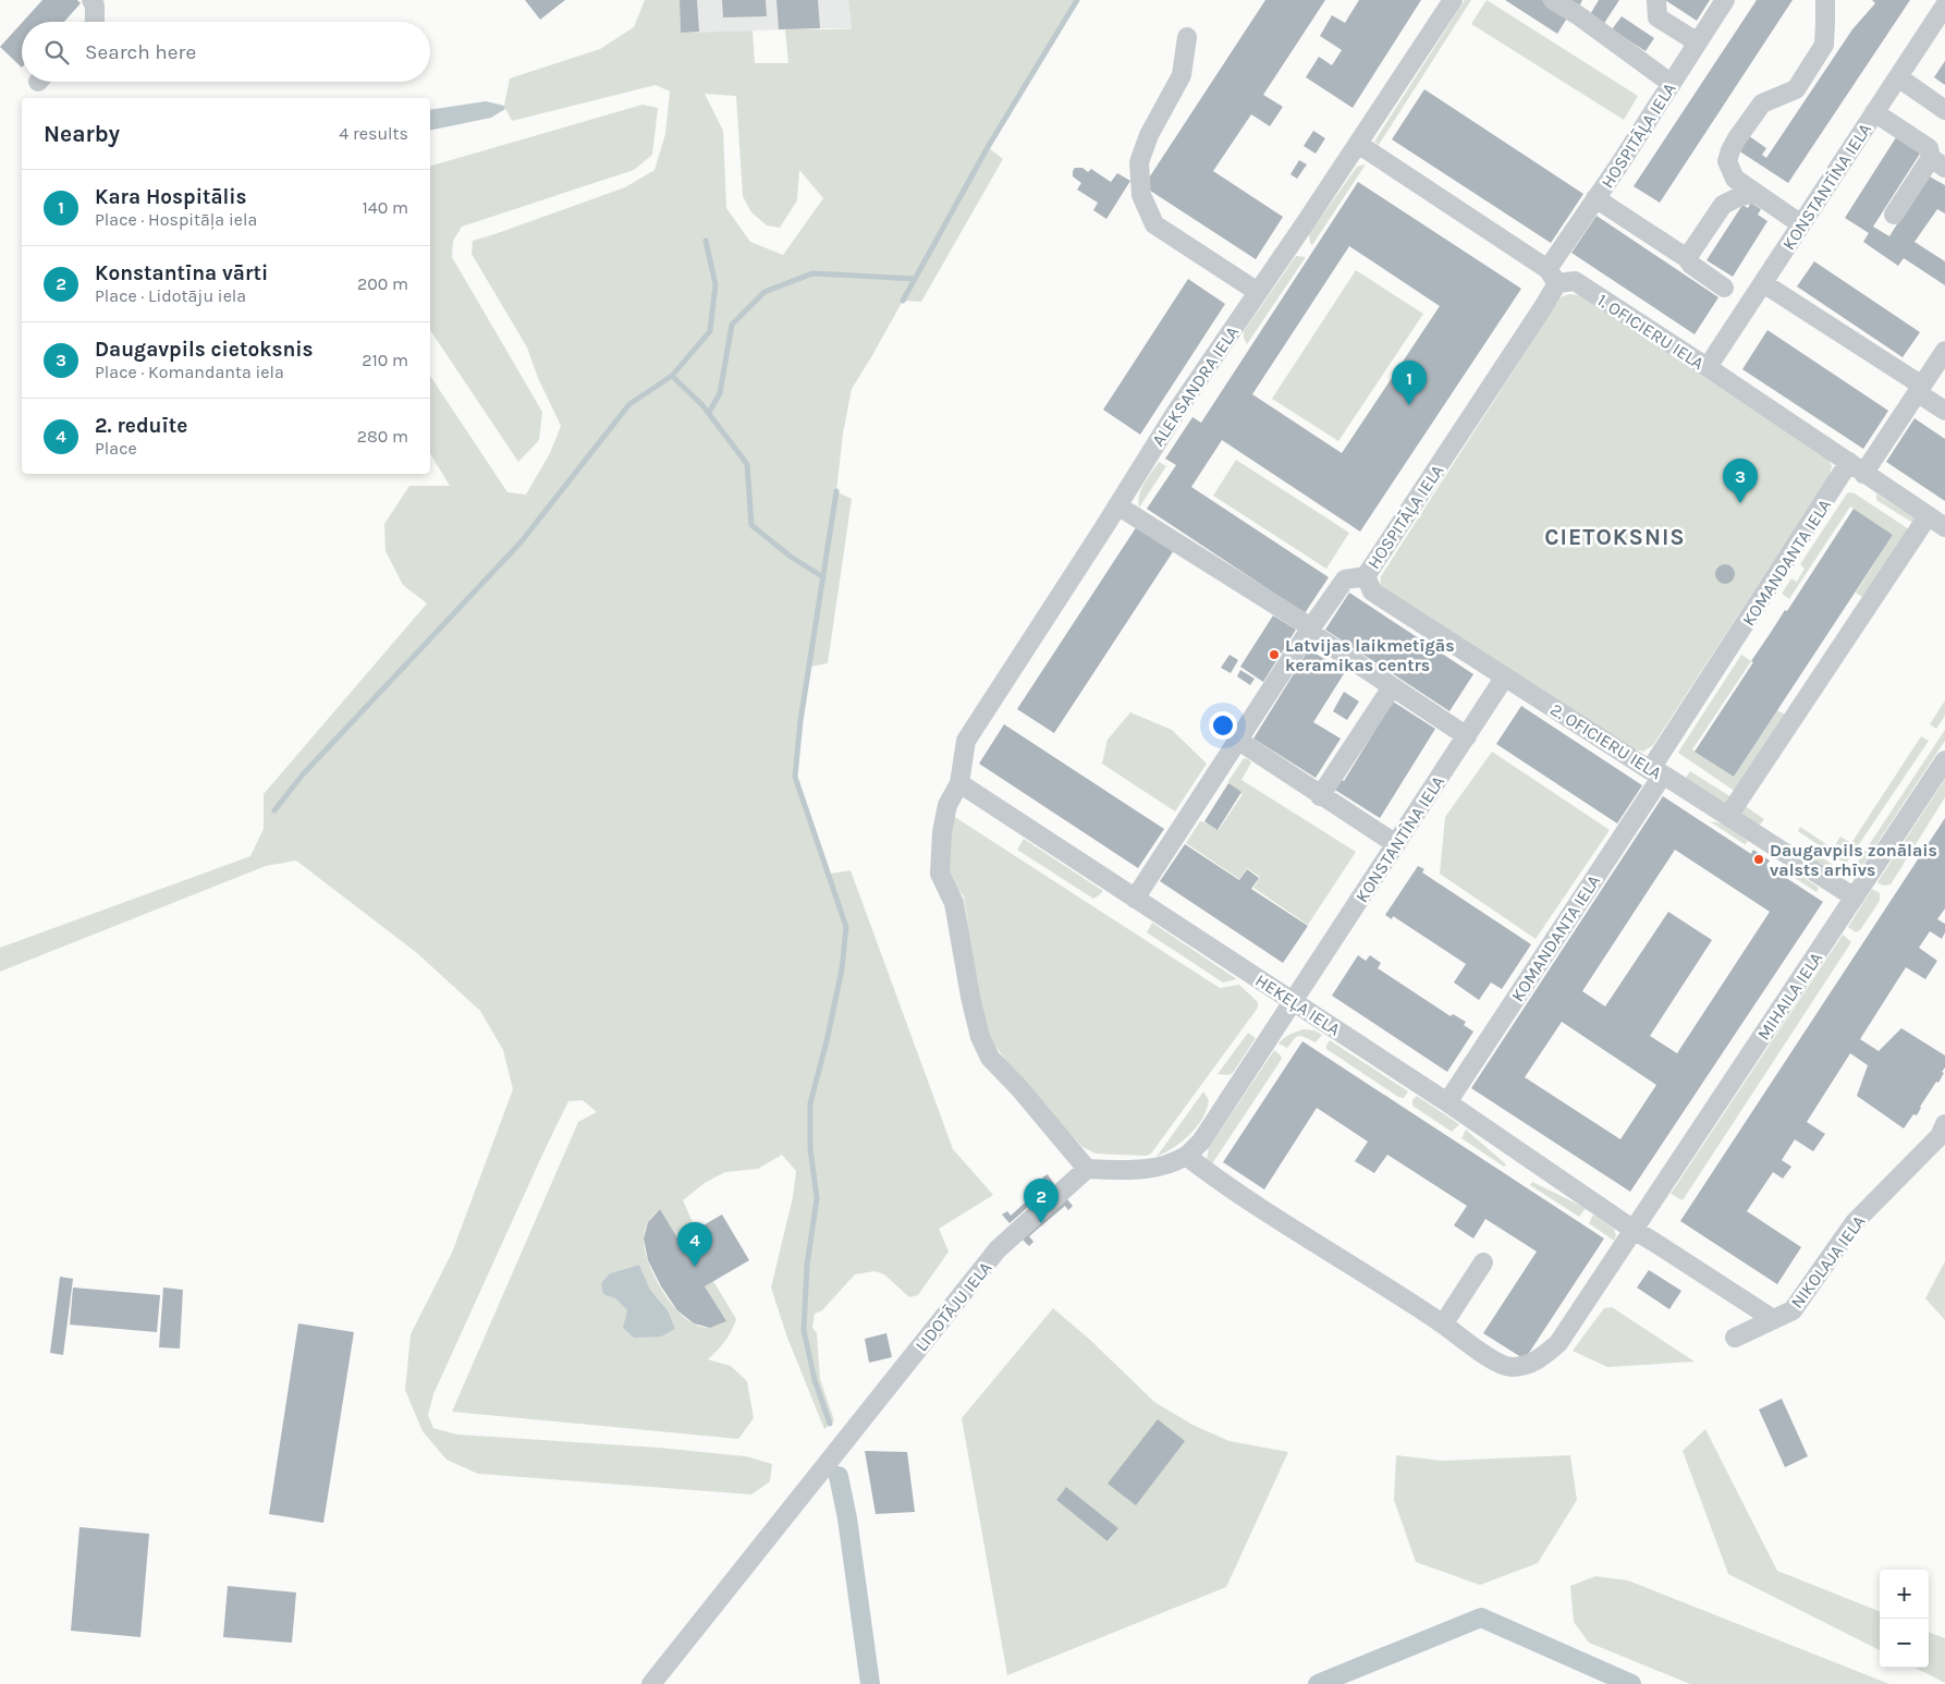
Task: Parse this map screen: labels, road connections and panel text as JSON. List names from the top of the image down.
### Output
{
  "streets": {
    "street": [
      "HOSPITĀĻA IELA",
      "KONSTANTĪNA IELA",
      "1. OFICIERU IELA",
      "ALEKSANDRA IELA",
      "KOMANDANTA IELA",
      "2. OFICIERU IELA",
      "MIHAILA IELA",
      "HEKEĻA IELA",
      "NIKOLAJA IELA",
      "LIDOTĀJU IELA"
    ]
  },
  "crossings": [
    ["HOSPITĀĻA IELA", "1. OFICIERU IELA"],
    ["HOSPITĀĻA IELA", "2. OFICIERU IELA"],
    ["HOSPITĀĻA IELA", "HEKEĻA IELA"],
    ["KONSTANTĪNA IELA", "1. OFICIERU IELA"],
    ["KONSTANTĪNA IELA", "2. OFICIERU IELA"],
    ["KONSTANTĪNA IELA", "HEKEĻA IELA"],
    ["1. OFICIERU IELA", "ALEKSANDRA IELA"],
    ["1. OFICIERU IELA", "KOMANDANTA IELA"],
    ["ALEKSANDRA IELA", "HEKEĻA IELA"],
    ["ALEKSANDRA IELA", "LIDOTĀJU IELA"],
    ["KOMANDANTA IELA", "2. OFICIERU IELA"],
    ["KOMANDANTA IELA", "HEKEĻA IELA"],
    ["2. OFICIERU IELA", "MIHAILA IELA"],
    ["MIHAILA IELA", "HEKEĻA IELA"],
    ["MIHAILA IELA", "NIKOLAJA IELA"],
    ["HEKEĻA IELA", "NIKOLAJA IELA"]
  ],
  "districts": ["CIETOKSNIS"],
  "places": ["Latvijas laikmetīgās keramikas centrs", "Daugavpils zonālais valsts arhīvs"],
  "page": {
    "search": "Search here",
    "heading": ["Nearby", "4 results"],
    "list": [
      {
        "mark": "1",
        "name": "Kara Hospitālis",
        "note": "Place · Hospitāļa iela",
        "value": "140 m"
      },
      {
        "mark": "2",
        "name": "Konstantīna vārti",
        "note": "Place · Lidotāju iela",
        "value": "200 m"
      },
      {
        "mark": "3",
        "name": "Daugavpils cietoksnis",
        "note": "Place · Komandanta iela",
        "value": "210 m"
      },
      {
        "mark": "4",
        "name": "2. reduīte",
        "note": "Place",
        "value": "280 m"
      }
    ],
    "pins": [
      "1",
      "3",
      "2",
      "4"
    ],
    "map_buttons": ["+", "−"]
  }
}
